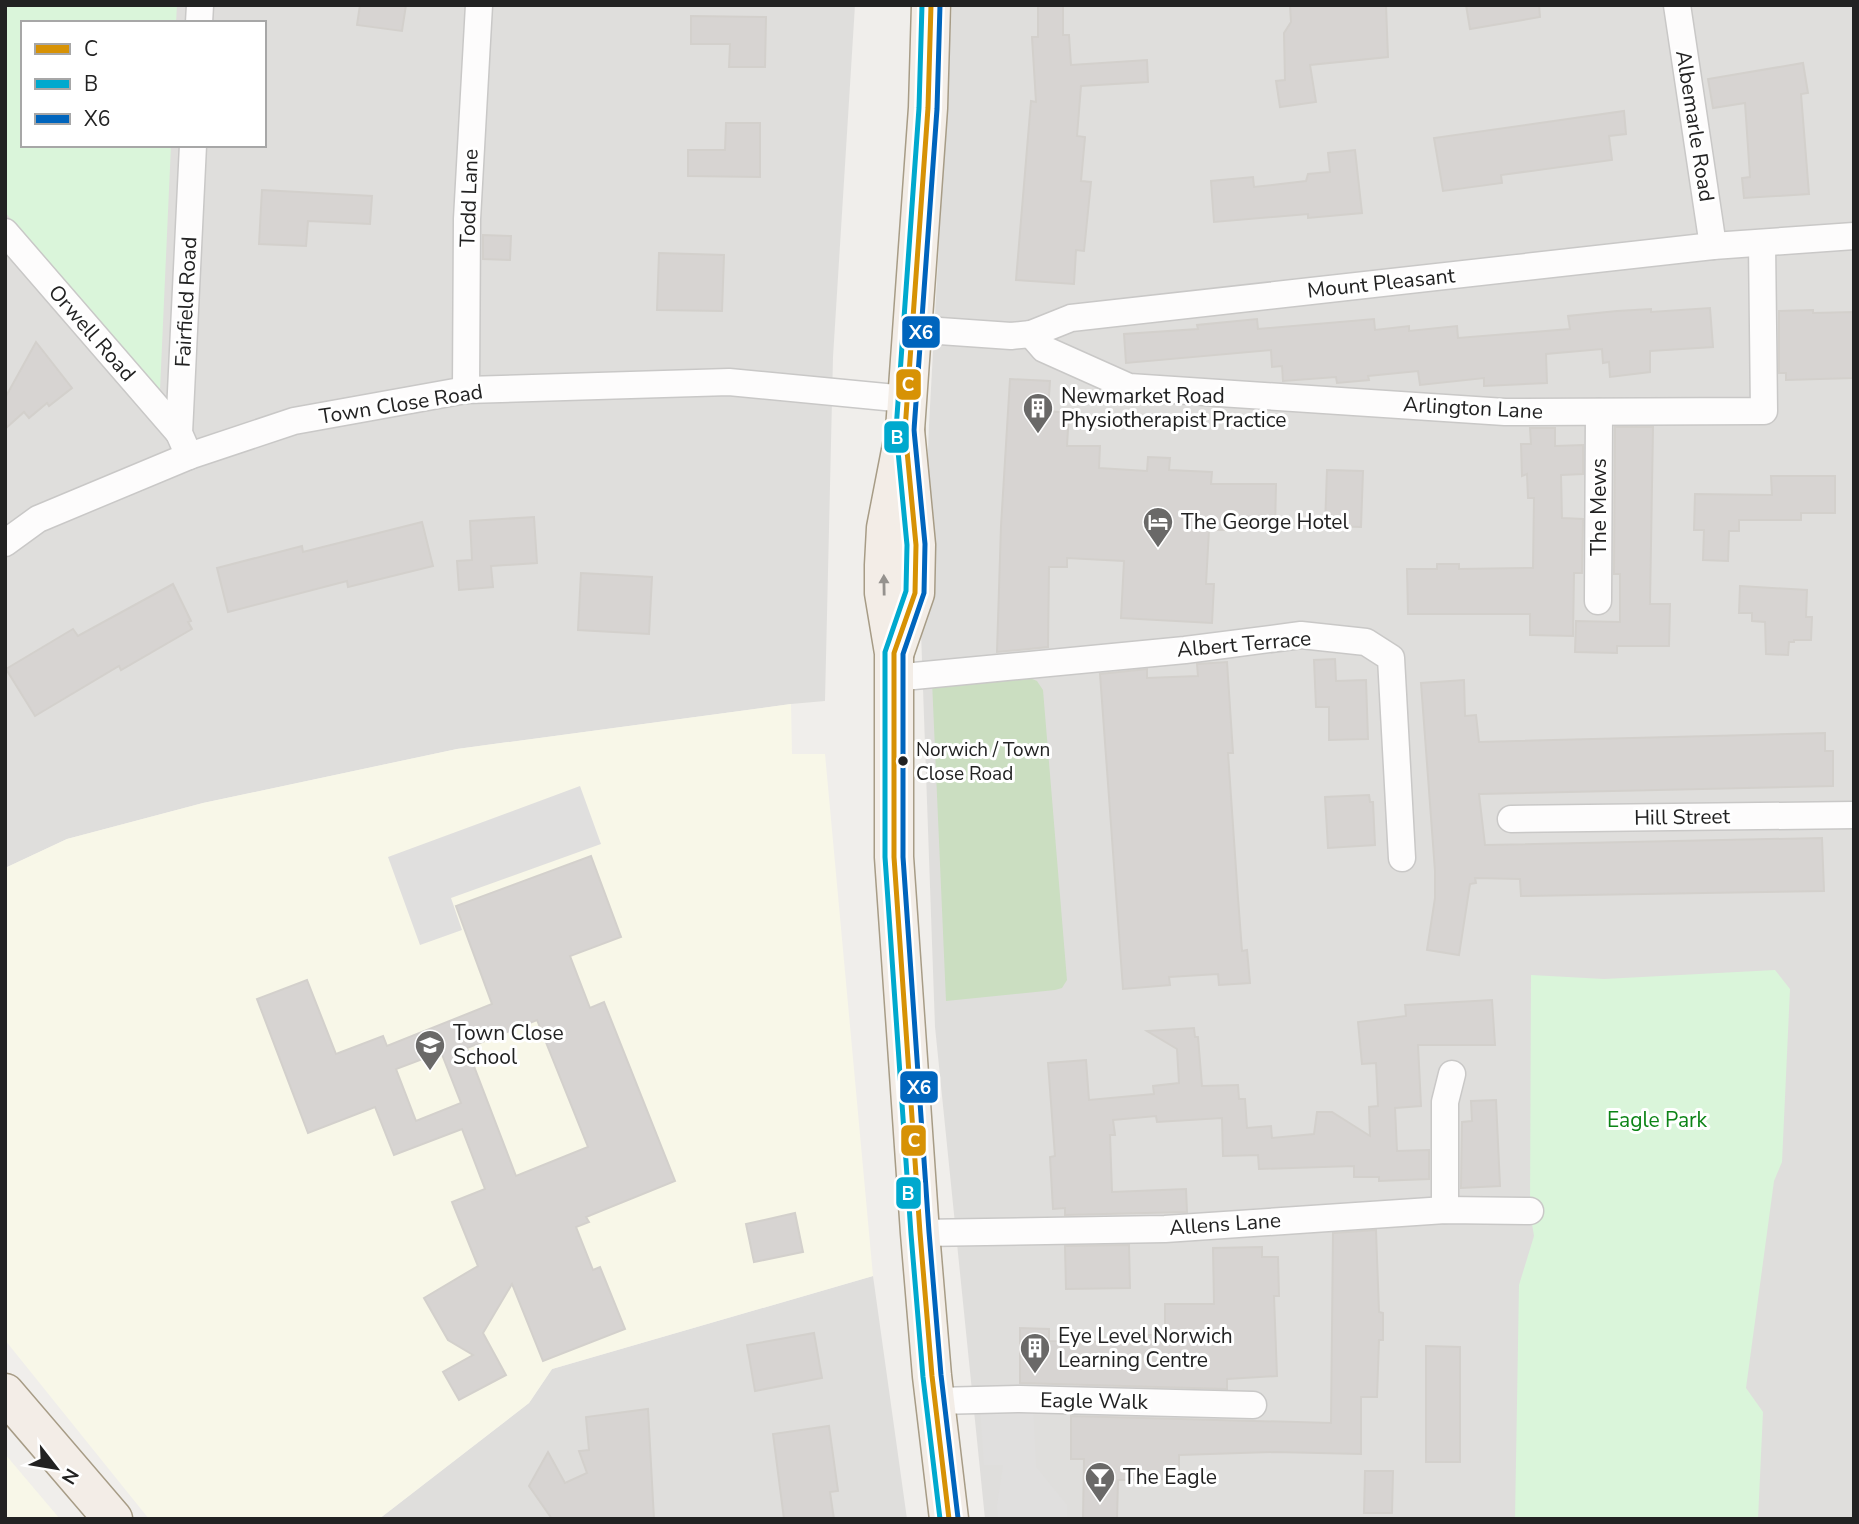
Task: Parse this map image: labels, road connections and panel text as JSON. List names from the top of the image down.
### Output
{
  "streets": {
    "street": [
      "Albemarle Road",
      "Todd Lane",
      "Mount Pleasant",
      "Fairfield Road",
      "Orwell Road",
      "Town Close Road",
      "Arlington Lane",
      "The Mews",
      "Albert Terrace",
      "Hill Street",
      "Allens Lane",
      "Eagle Walk"
    ]
  },
  "crossings": [
    ["Albemarle Road", "Mount Pleasant"],
    ["Todd Lane", "Town Close Road"],
    ["Mount Pleasant", "Arlington Lane"],
    ["Fairfield Road", "Orwell Road"],
    ["Fairfield Road", "Town Close Road"],
    ["Orwell Road", "Town Close Road"],
    ["Arlington Lane", "The Mews"]
  ],
  "parks": ["Eagle Park"],
  "places": {
    "building": ["Newmarket Road Physiotherapist Practice", "Eye Level Norwich Learning Centre"],
    "hotel": ["The George Hotel"],
    "other": ["Norwich / Town Close Road"],
    "school or university": ["Town Close School"],
    "bar": ["The Eagle"]
  },
  "lines": ["transit line C", "transit line B", "transit line X6"],
  "legend": ["C", "B", "X6"],
  "north": "bottom right"
}
